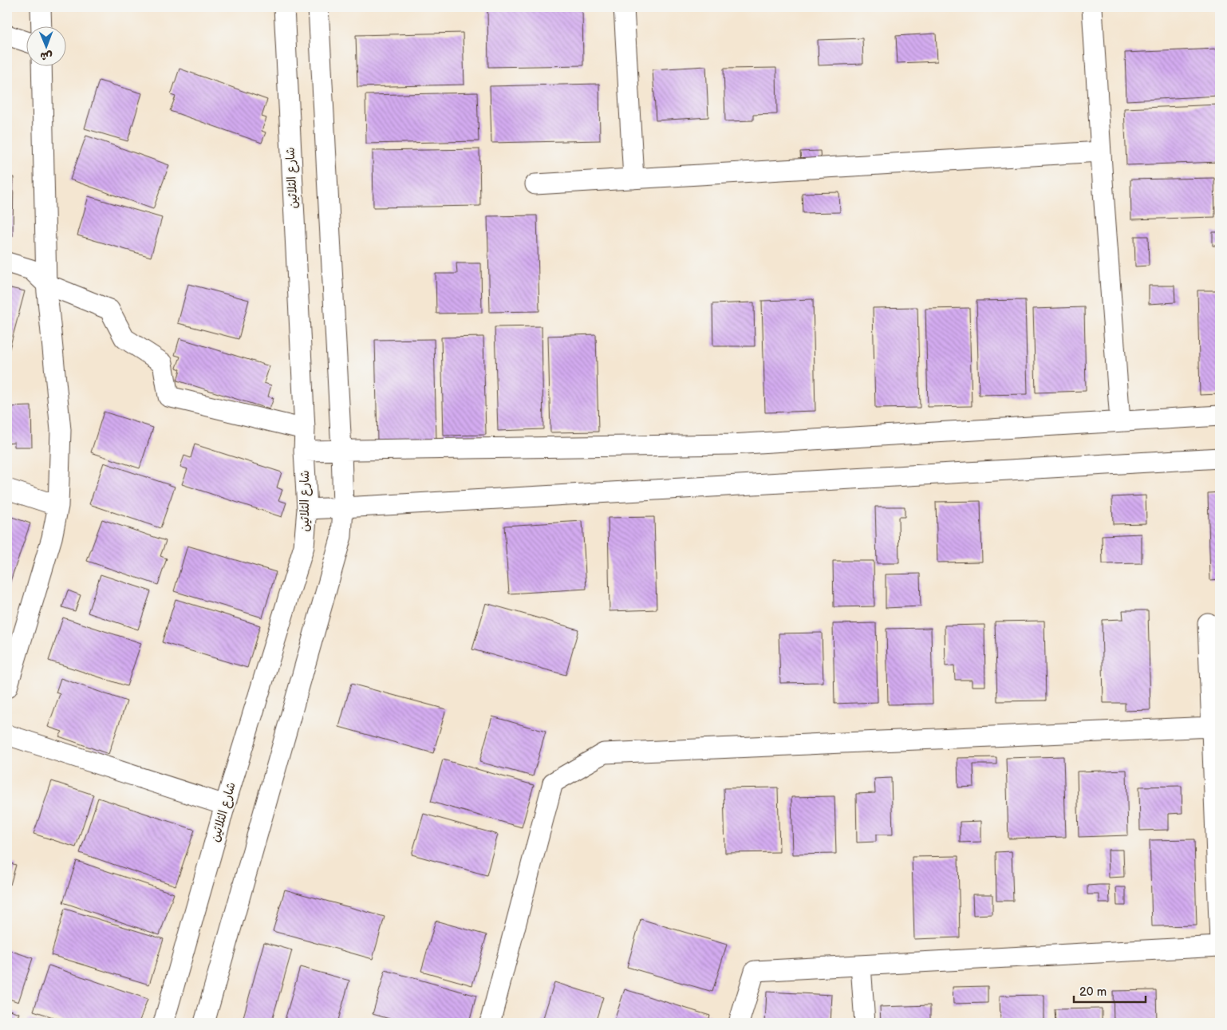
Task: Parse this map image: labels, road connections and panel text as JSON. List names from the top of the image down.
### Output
{
  "streets": {
    "street": ["شارع الثلاثين"]
  },
  "scale_bar": "20 m",
  "north": "bottom"
}
